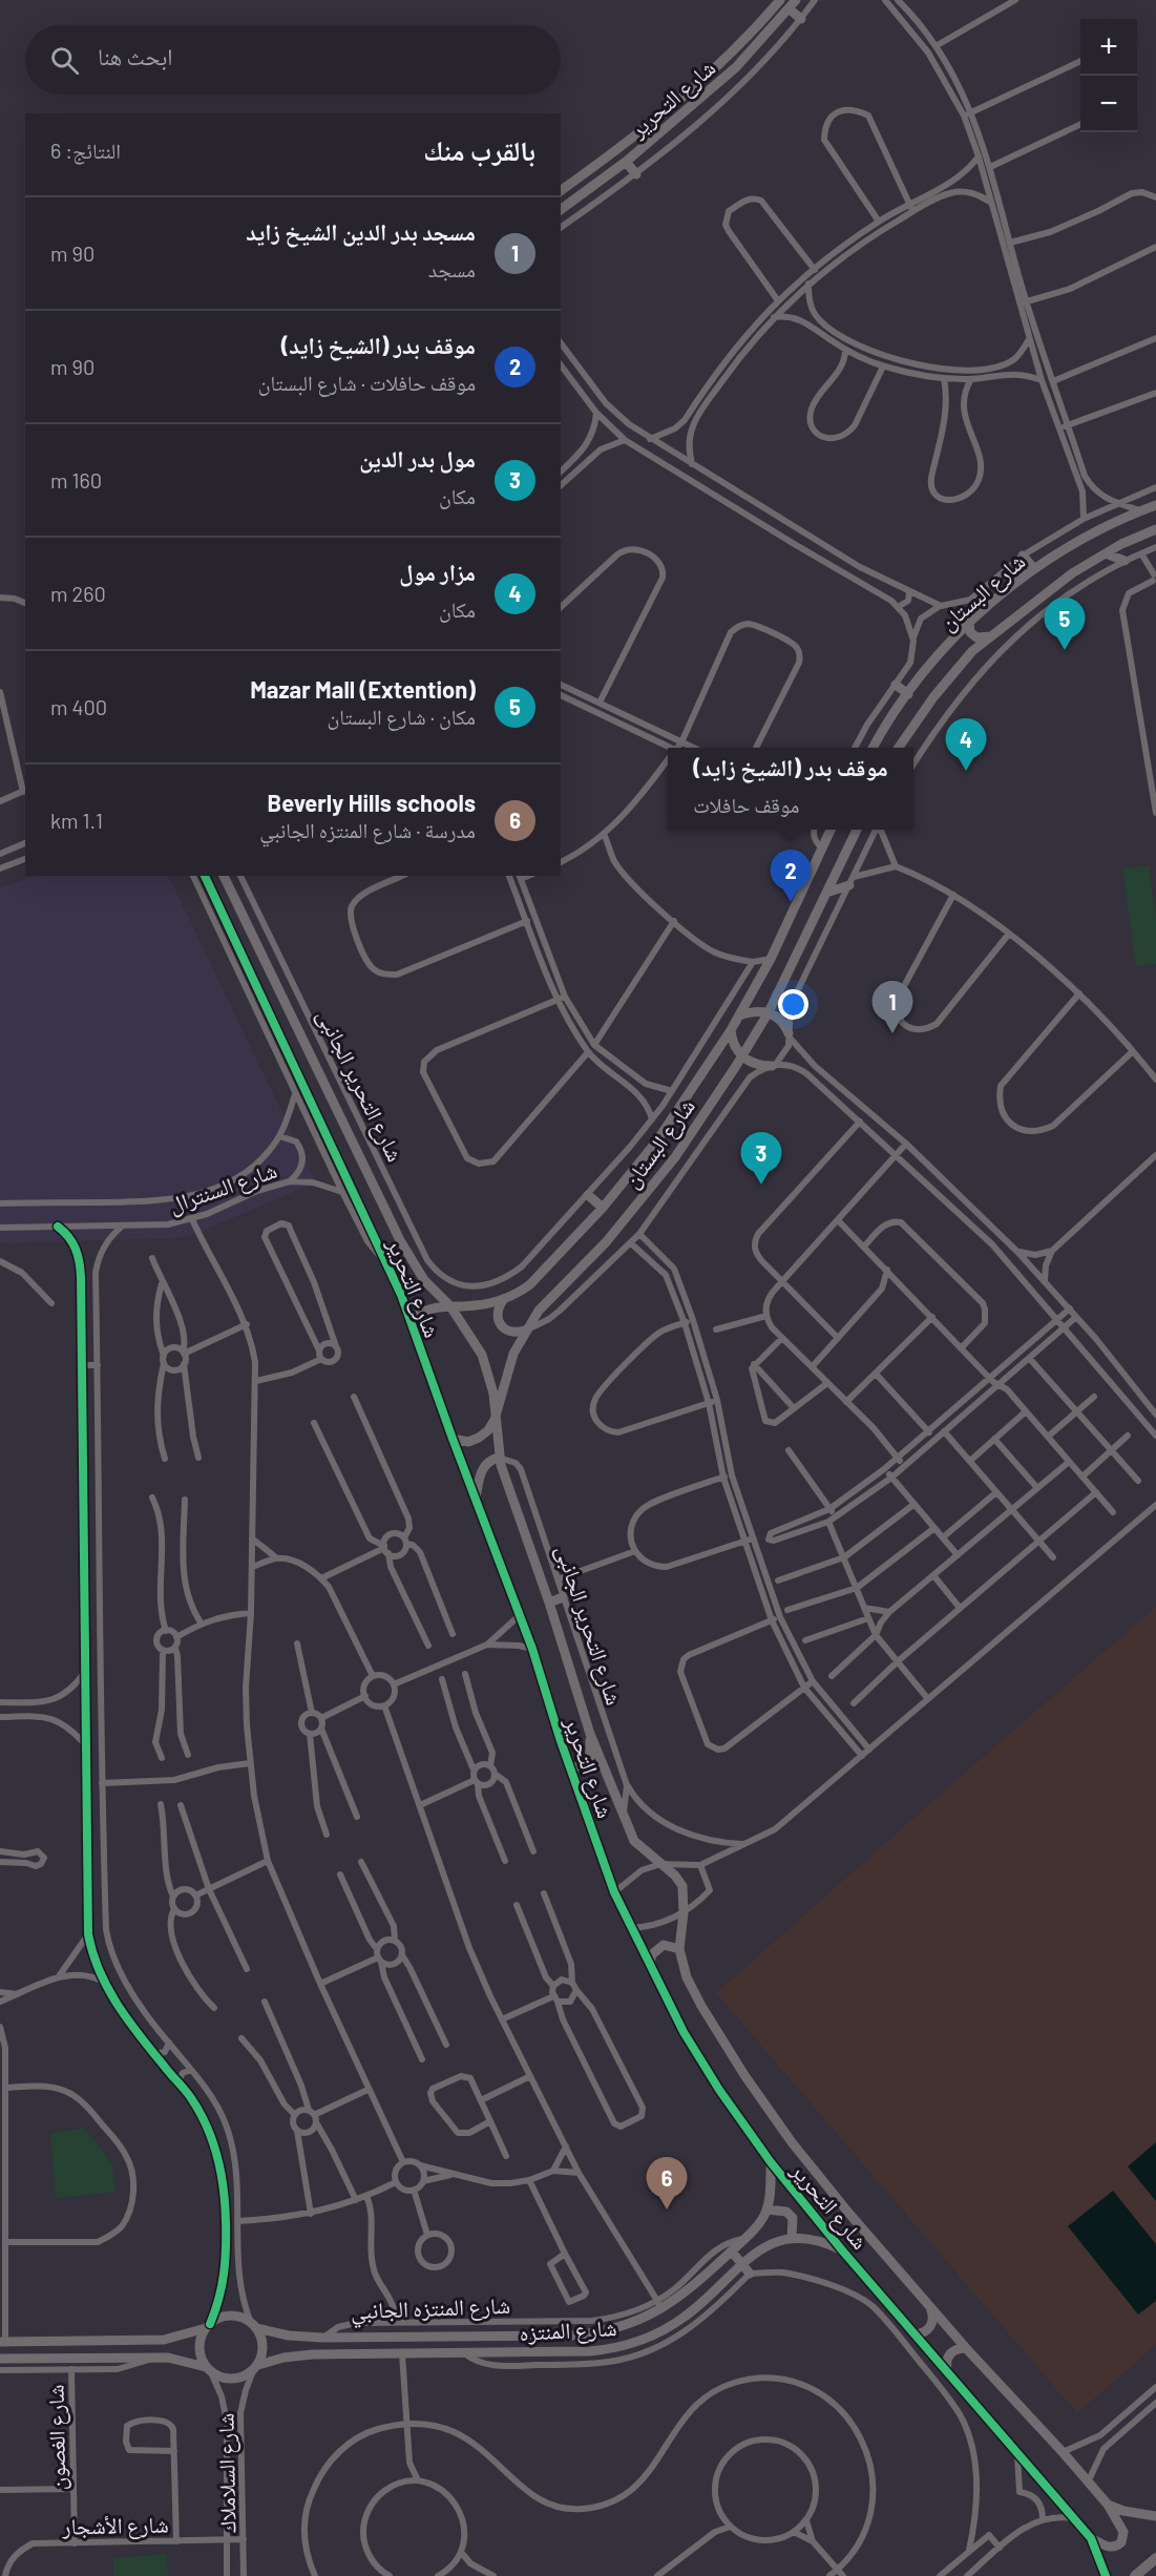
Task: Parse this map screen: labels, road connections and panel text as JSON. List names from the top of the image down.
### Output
{
  "streets": {
    "street": [
      "شارع التحرير",
      "شارع البستان",
      "شارع التحرير الجانبى",
      "شارع السنترال",
      "شارع المنتزه الجانبي",
      "شارع المنتزه",
      "شارع الغصون",
      "شارع السلاملاك",
      "شارع الأشجار"
    ]
  },
  "crossings": [
    ["شارع التحرير", "شارع البستان"],
    ["شارع التحرير", "شارع التحرير الجانبى"],
    ["شارع التحرير", "شارع المنتزه"],
    ["شارع المنتزه الجانبي", "شارع المنتزه"],
    ["شارع المنتزه", "شارع السلاملاك"],
    ["شارع الغصون", "شارع الأشجار"],
    ["شارع السلاملاك", "شارع الأشجار"]
  ],
  "page": {
    "map_buttons": ["+", "−"],
    "search": "ابحث هنا",
    "heading": ["بالقرب منك", "النتائج: 6"],
    "list": [
      {
        "mark": "1",
        "name": "مسجد بدر الدين الشيخ زايد",
        "note": "مسجد",
        "value": "90 m"
      },
      {
        "mark": "2",
        "name": "موقف بدر (الشيخ زايد)",
        "note": "موقف حافلات · شارع البستان",
        "value": "90 m"
      },
      {
        "mark": "3",
        "name": "مول بدر الدين",
        "note": "مكان",
        "value": "160 m"
      },
      {
        "mark": "4",
        "name": "مزار مول",
        "note": "مكان",
        "value": "260 m"
      },
      {
        "mark": "5",
        "name": "Mazar Mall (Extention)",
        "note": "مكان · شارع البستان",
        "value": "400 m"
      },
      {
        "mark": "6",
        "name": "Beverly Hills schools",
        "note": "مدرسة · شارع المنتزه الجانبي",
        "value": "1.1 km"
      }
    ],
    "pins": [
      "5",
      "4",
      "2",
      "1",
      "3",
      "6"
    ],
    "popup": ["موقف بدر (الشيخ زايد)", "موقف حافلات"]
  }
}
